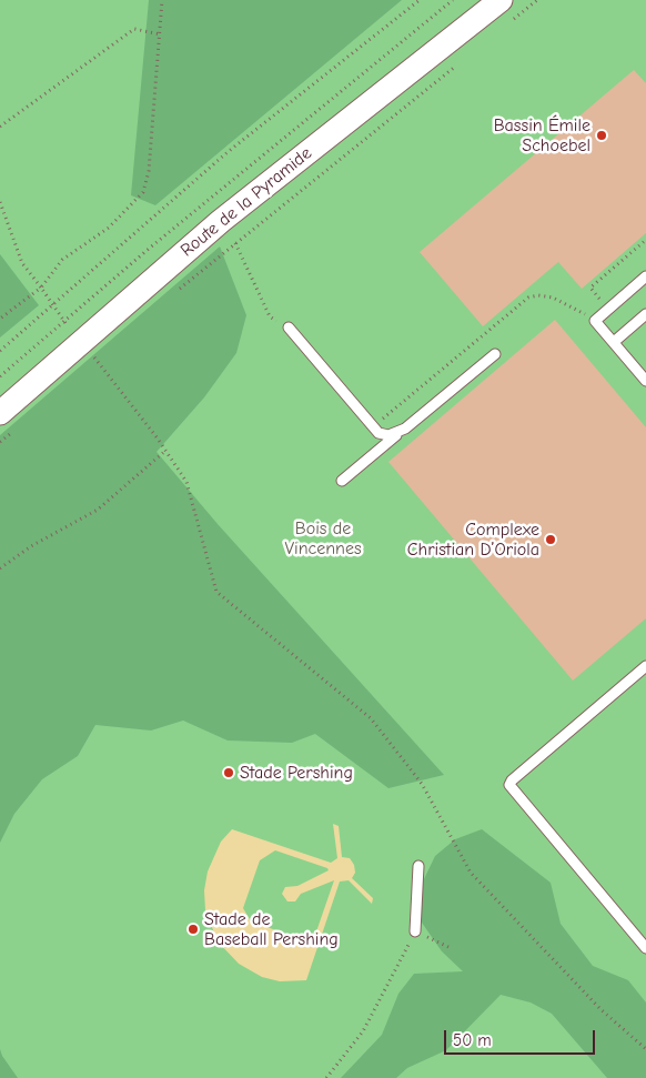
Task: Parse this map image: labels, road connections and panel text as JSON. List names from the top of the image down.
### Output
{
  "streets": {
    "street": ["Route de la Pyramide"]
  },
  "parks": ["Bois de Vincennes"],
  "places": [
    "Bassin Émile Schoebel",
    "Complexe Christian D’Oriola",
    "Stade Pershing",
    "Stade de Baseball Pershing"
  ],
  "scale_bar": "50 m"
}
